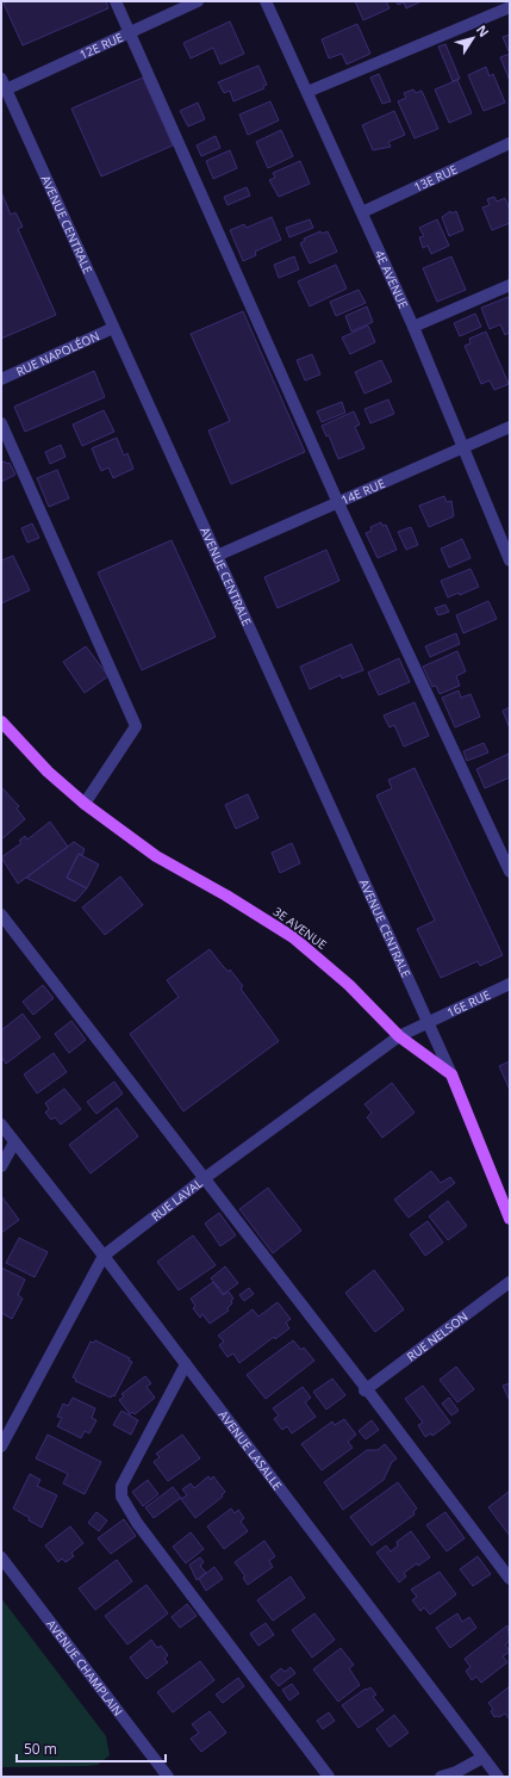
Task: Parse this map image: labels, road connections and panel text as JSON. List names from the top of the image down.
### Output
{
  "streets": {
    "main road": ["3E AVENUE"],
    "street": [
      "12E RUE",
      "13E RUE",
      "AVENUE CENTRALE",
      "4E AVENUE",
      "RUE NAPOLÉON",
      "14E RUE",
      "16E RUE",
      "RUE LAVAL",
      "RUE NELSON",
      "AVENUE LASALLE",
      "AVENUE CHAMPLAIN"
    ]
  },
  "crossings": [
    ["12E RUE", "AVENUE CENTRALE"],
    ["13E RUE", "4E AVENUE"],
    ["AVENUE CENTRALE", "RUE NAPOLÉON"],
    ["AVENUE CENTRALE", "14E RUE"],
    ["AVENUE CENTRALE", "3E AVENUE"],
    ["AVENUE CENTRALE", "16E RUE"],
    ["AVENUE CENTRALE", "RUE LAVAL"],
    ["4E AVENUE", "14E RUE"],
    ["3E AVENUE", "RUE LAVAL"],
    ["16E RUE", "RUE LAVAL"],
    ["RUE LAVAL", "AVENUE LASALLE"]
  ],
  "scale_bar": "50 m",
  "north": "top right"
}
